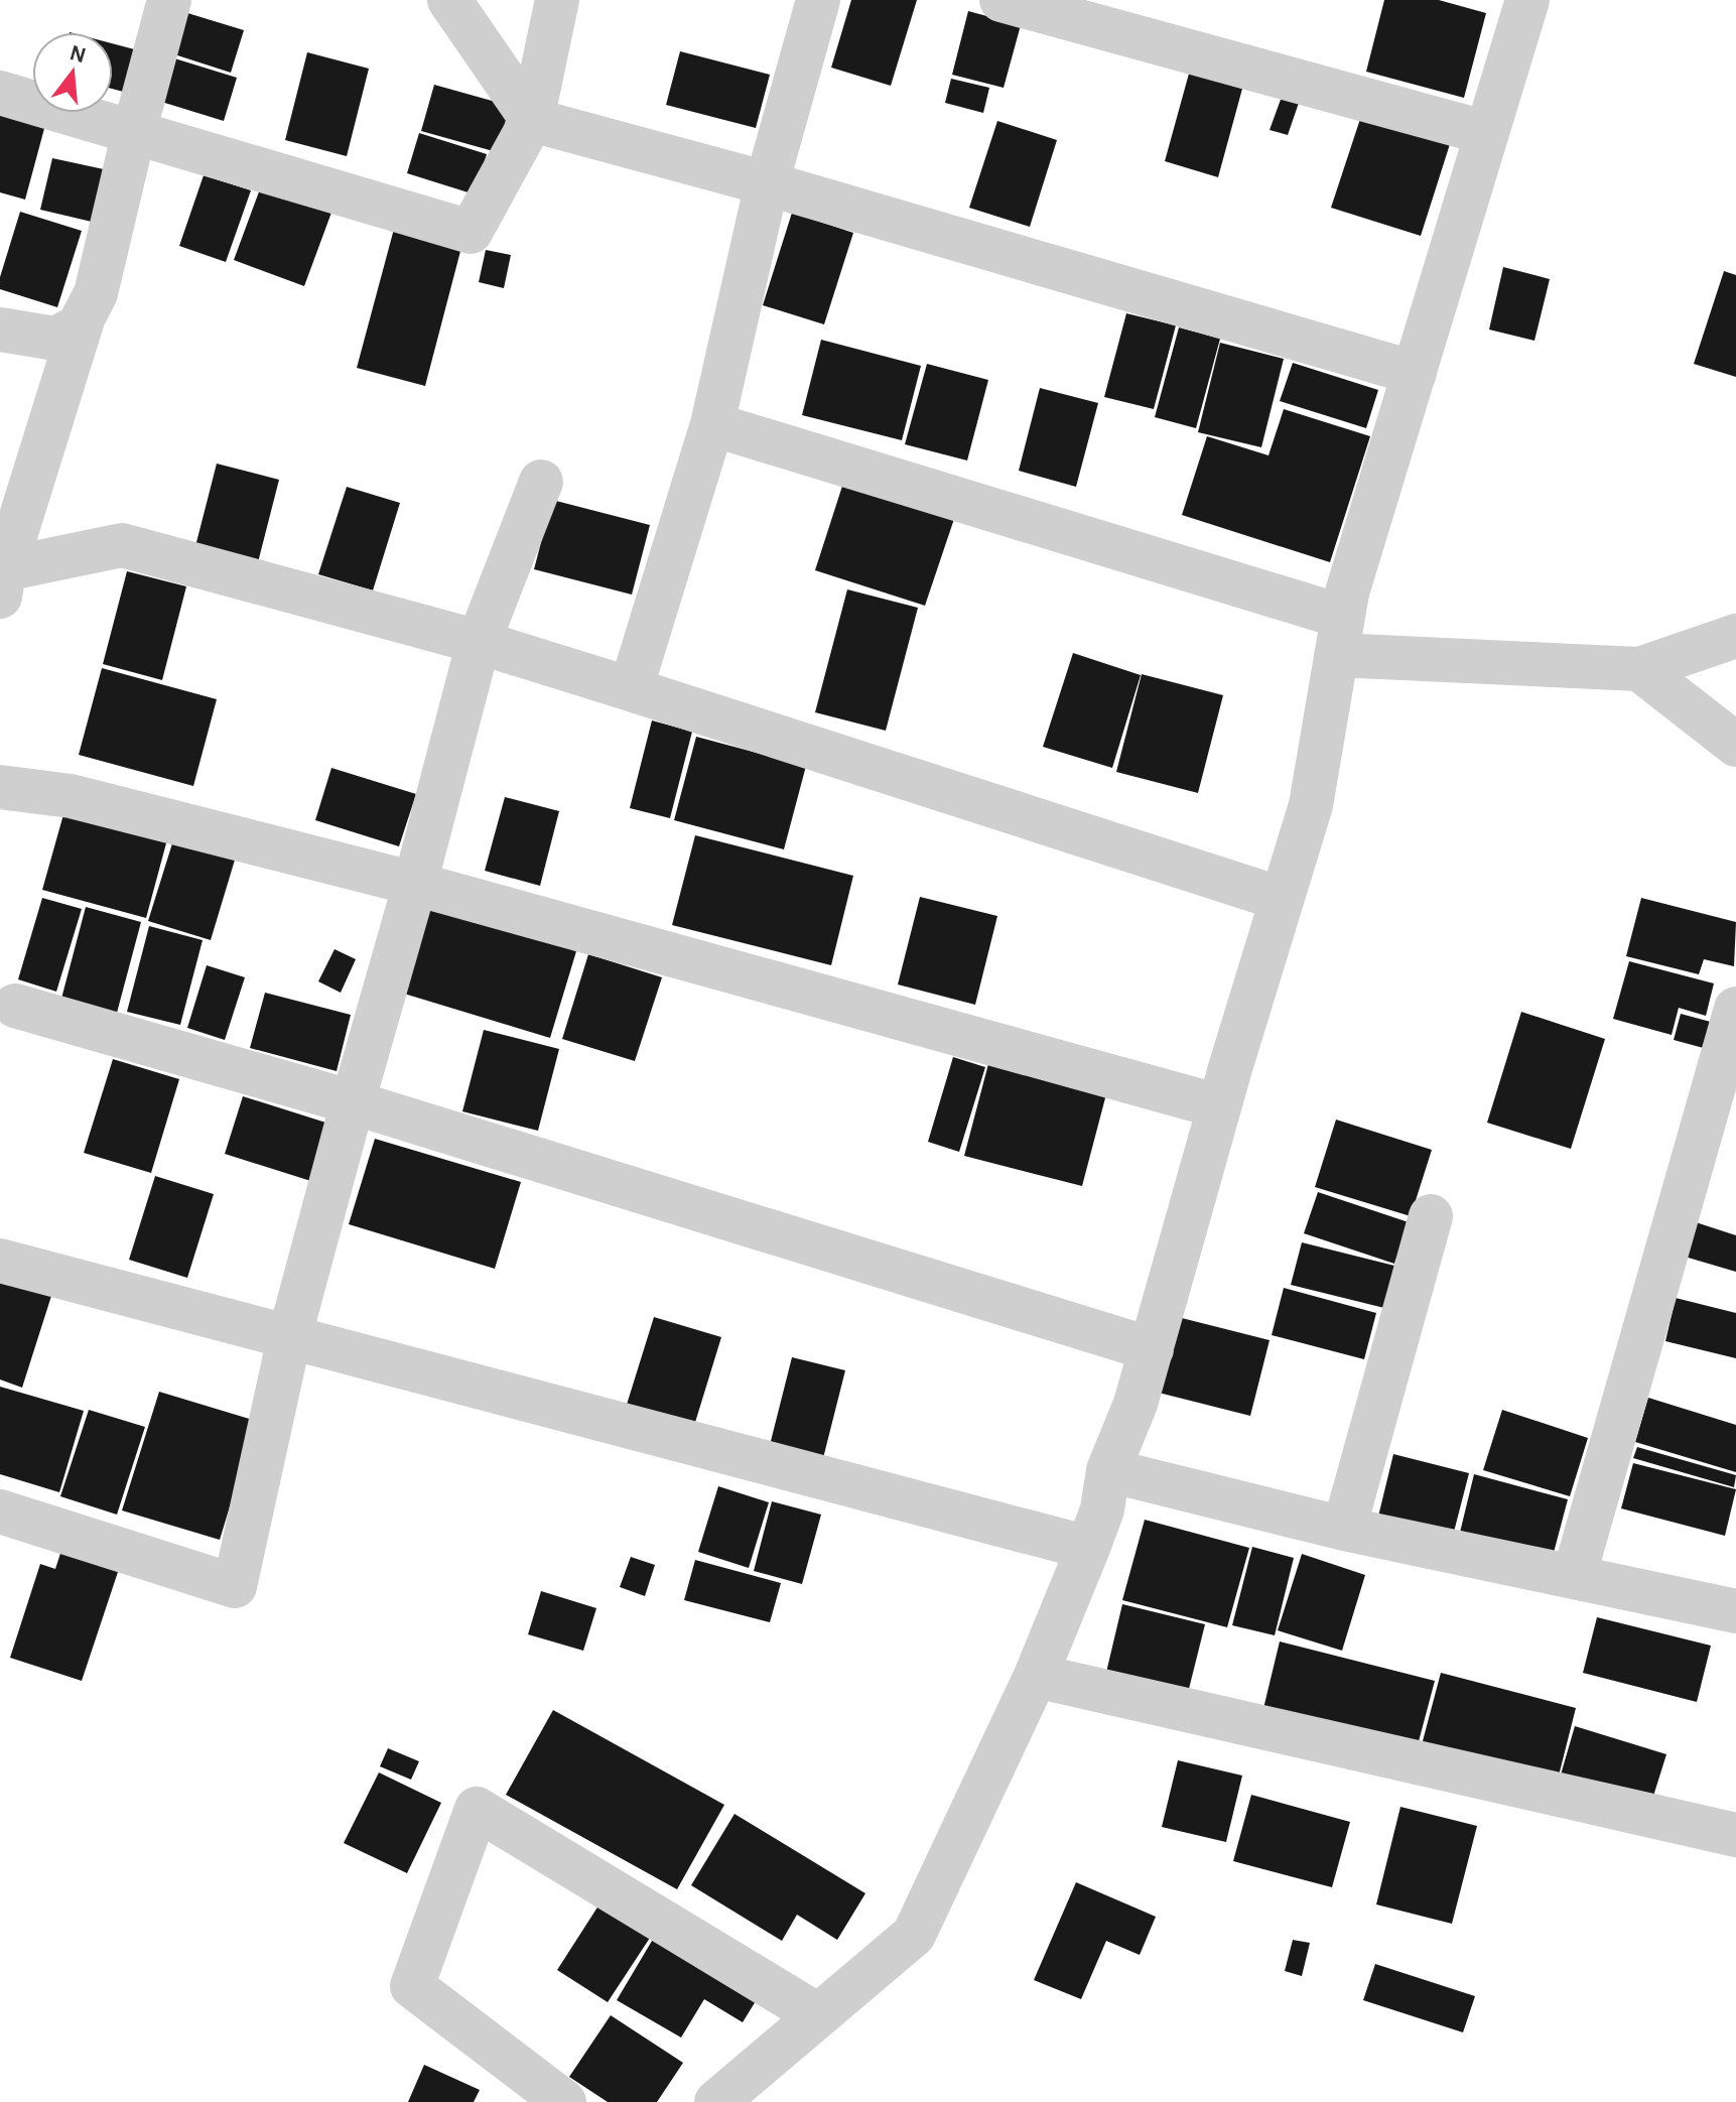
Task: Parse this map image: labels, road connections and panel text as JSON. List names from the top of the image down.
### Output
{
  "north": "top"
}
